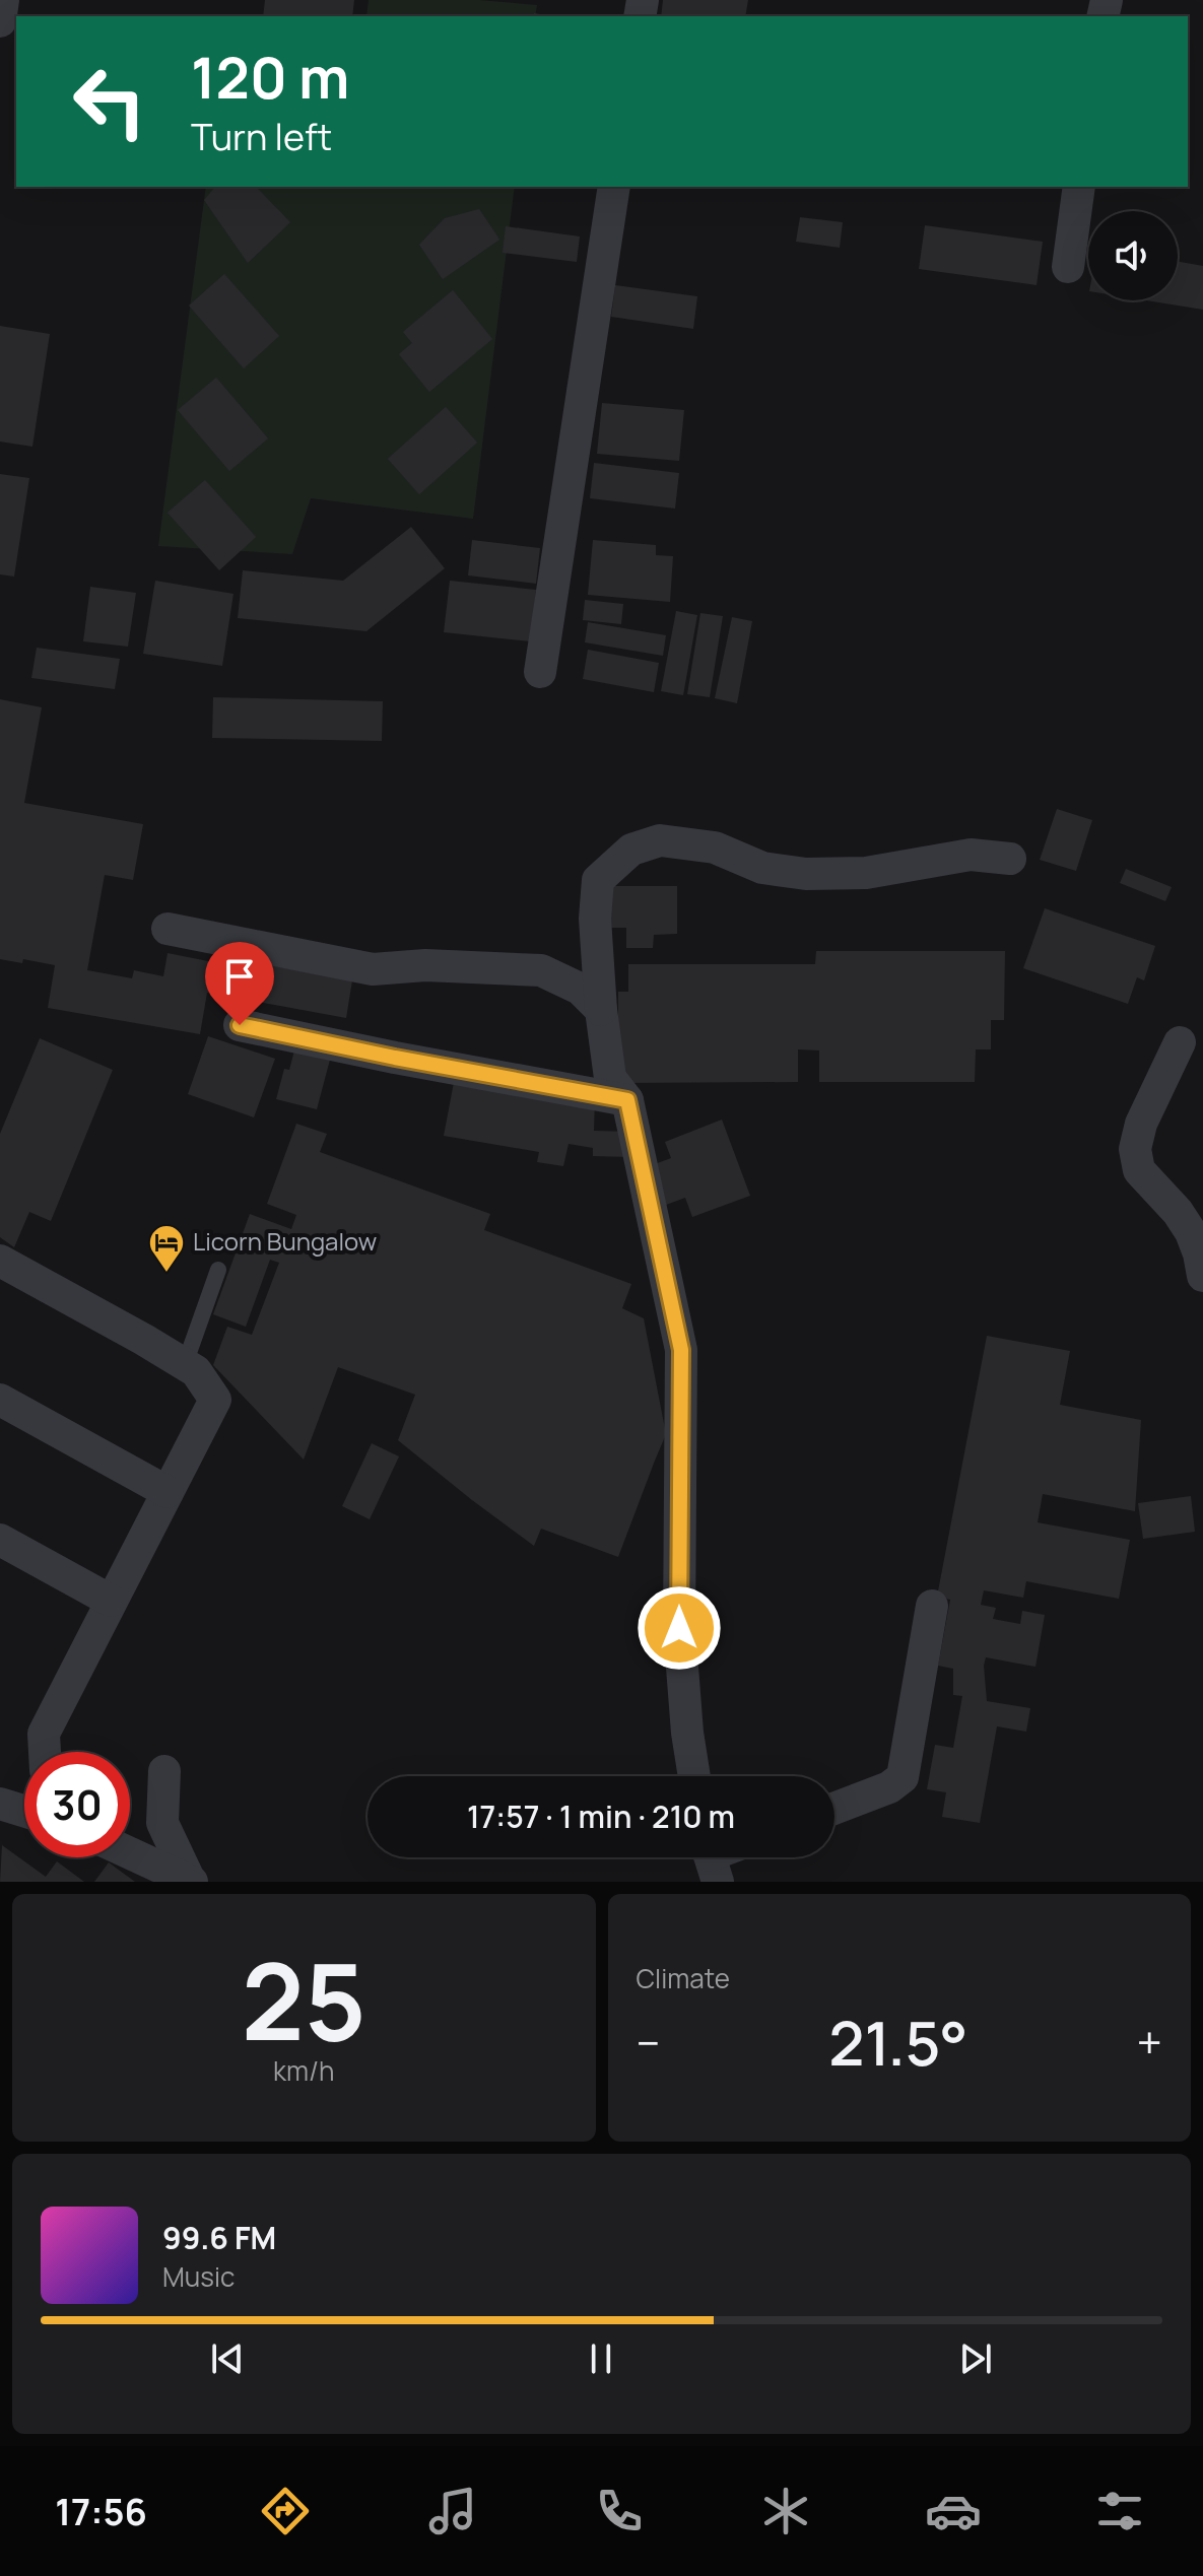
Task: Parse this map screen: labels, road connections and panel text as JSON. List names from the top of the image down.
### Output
{
  "places": {
    "hotel": ["Licorn Bungalow"]
  },
  "page": {
    "turn": ["120 m", "Turn left"],
    "limit": "30",
    "trip": "17:57 · 1 min · 210 m",
    "tile": [
      ["25", "km/h"],
      "Climate"
    ],
    "heat": ["−", "21.5°", "+"],
    "song": ["99.6 FM", "Music"],
    "tabs": "17:56"
  }
}
